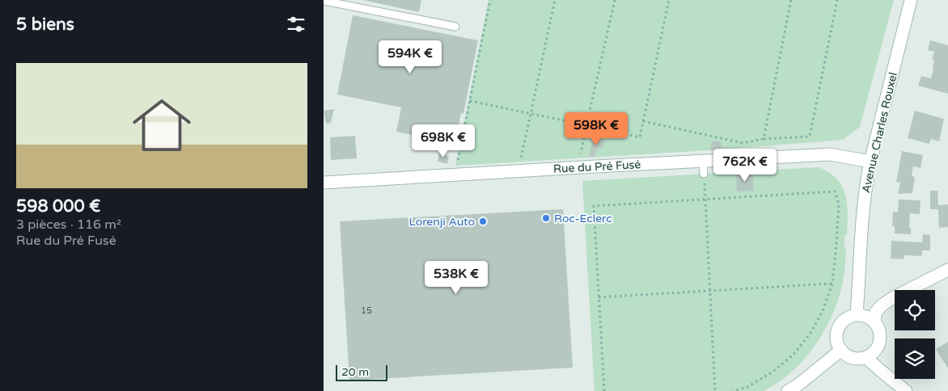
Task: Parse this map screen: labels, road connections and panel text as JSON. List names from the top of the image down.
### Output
{
  "streets": {
    "street": ["Avenue Charles Rouxel", "Rue du Pré Fusé"]
  },
  "crossings": [
    ["Avenue Charles Rouxel", "Rue du Pré Fusé"]
  ],
  "places": ["Roc-Eclerc", "Lorenji Auto"],
  "house_numbers": ["15"],
  "scale_bar": "20 m",
  "page": {
    "heading": "5 biens",
    "price": [
      "594K €",
      "598K €",
      "698K €",
      "762K €",
      "538K €"
    ],
    "list": [
      {
        "name": "598 000 €",
        "note": "3 pièces · 116 m² · Rue du Pré Fusé"
      }
    ],
    "scale": "20 m"
  }
}
